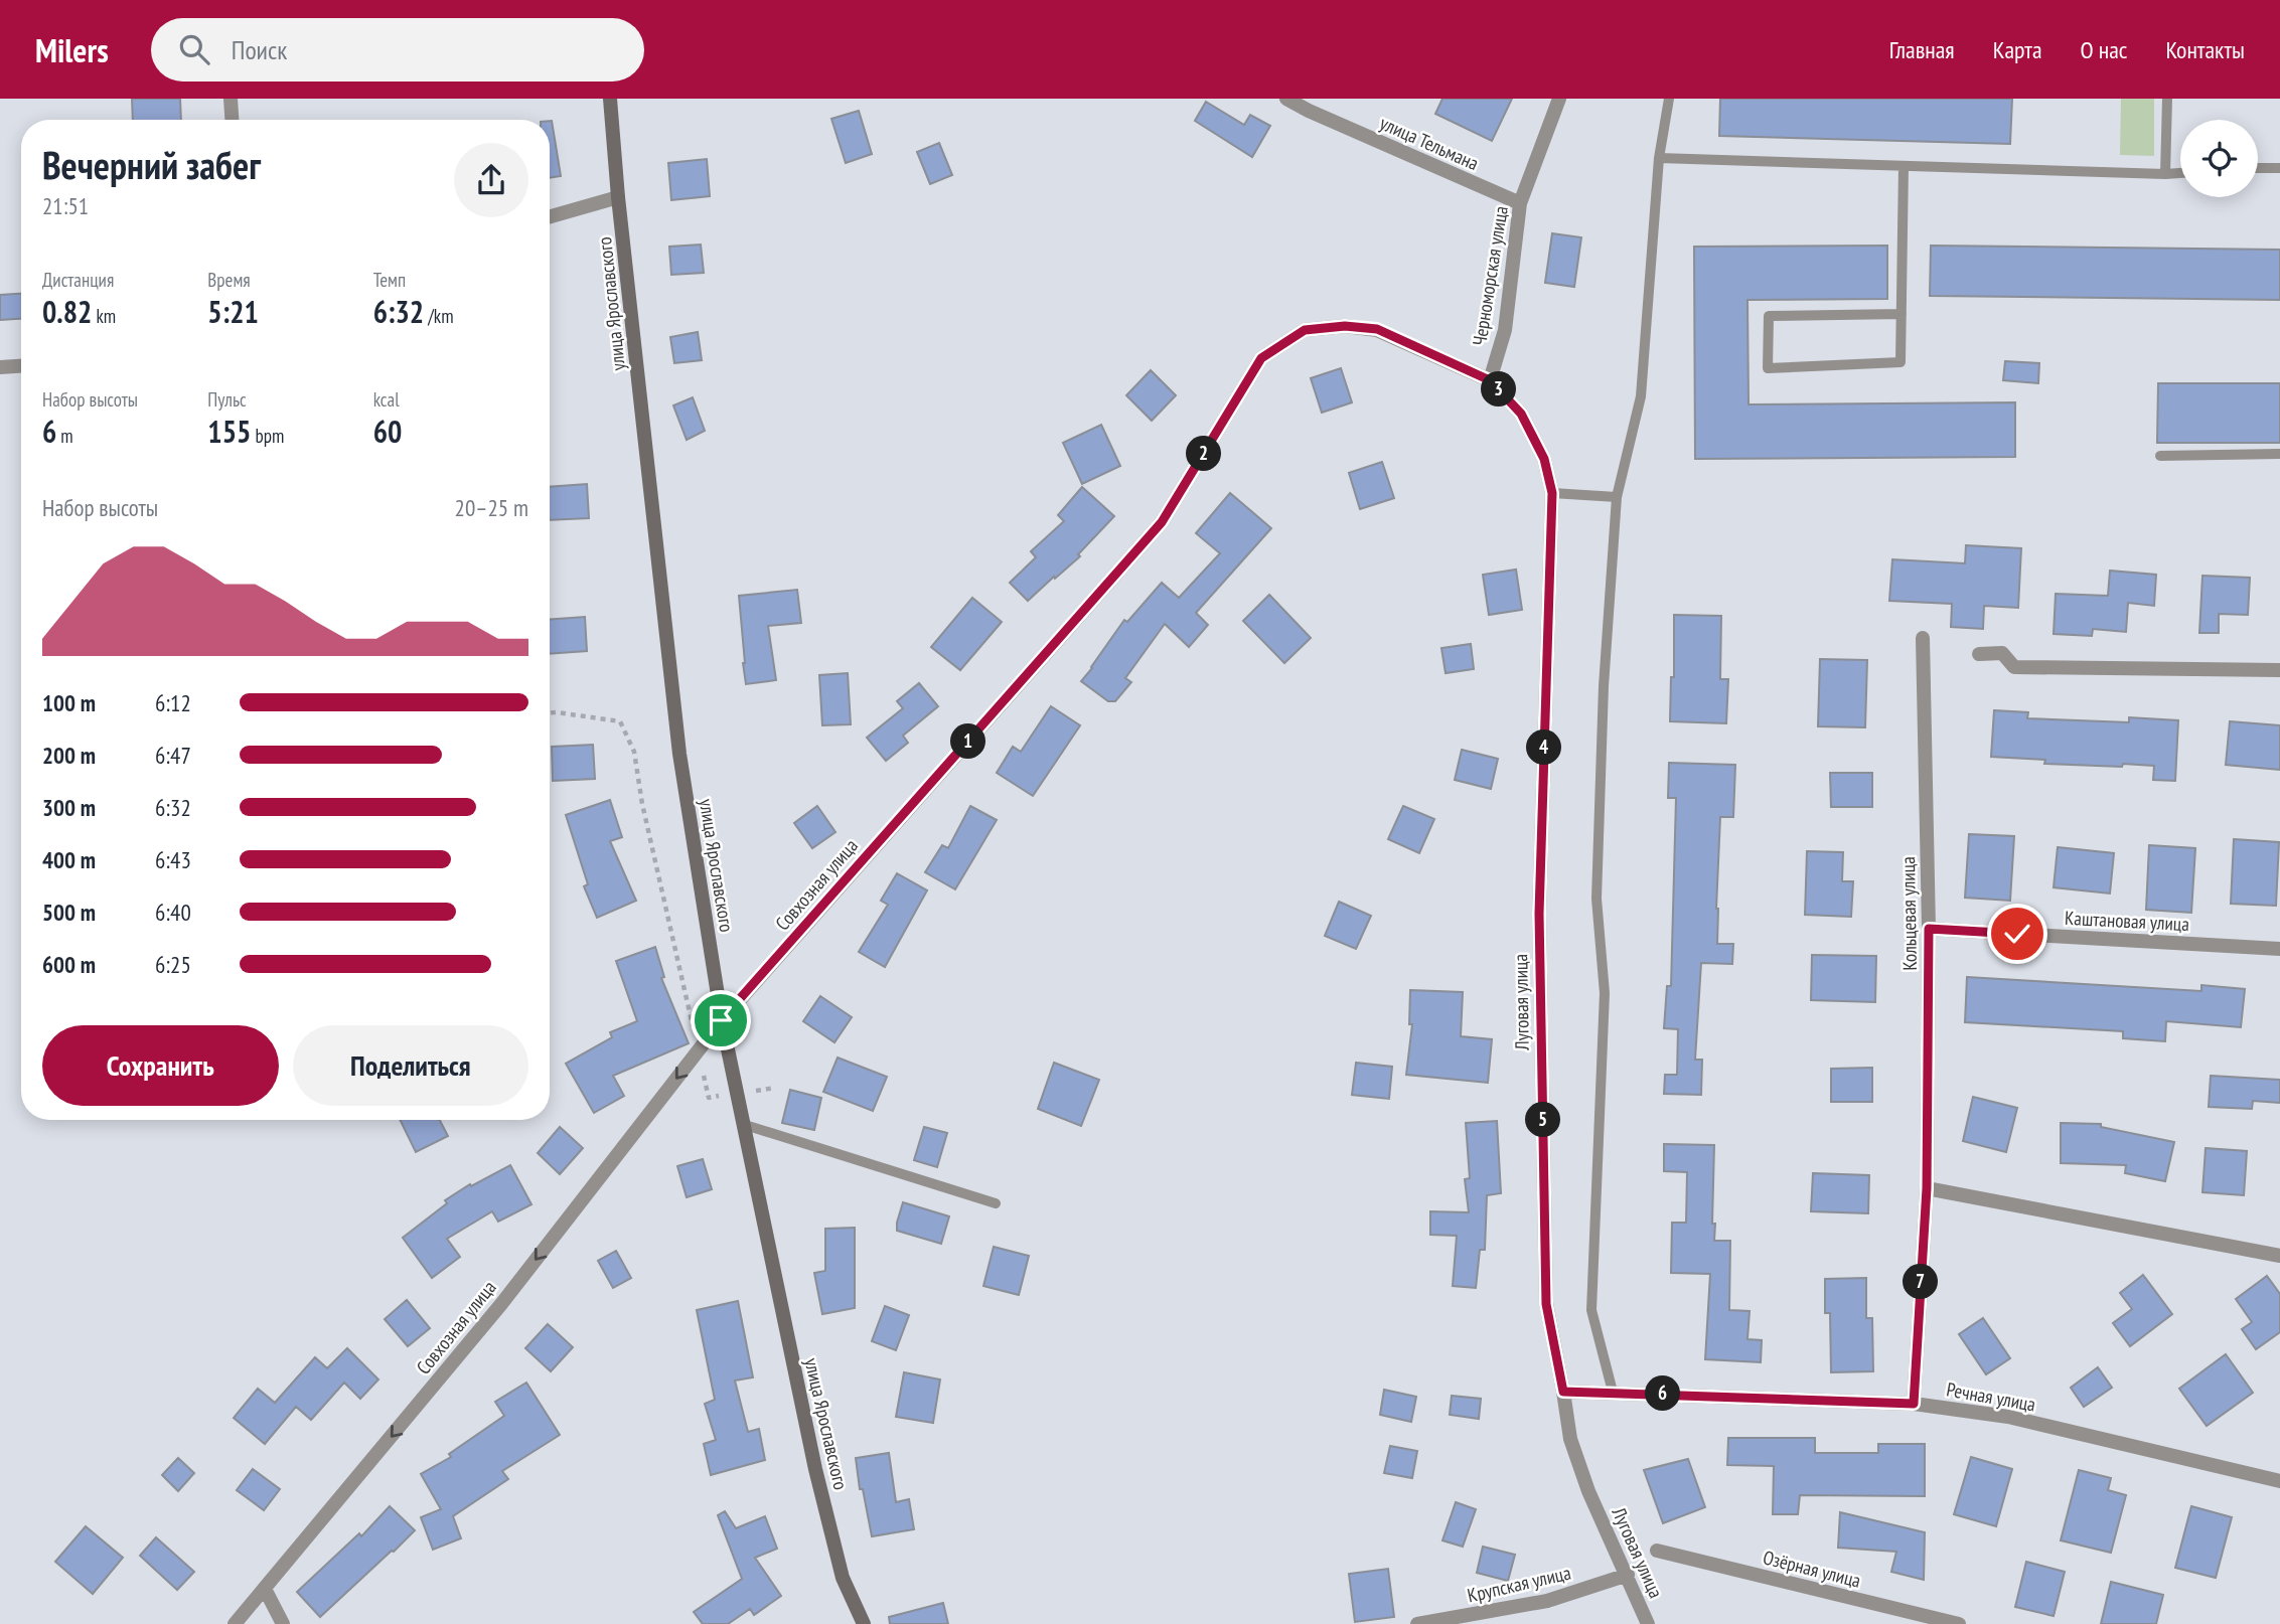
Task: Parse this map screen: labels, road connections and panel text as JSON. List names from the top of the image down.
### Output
{
  "streets": {
    "street": [
      "улица Тельмана",
      "Черноморская улица",
      "улица Ярославского",
      "Совхозная улица",
      "Кольцевая улица",
      "Каштановая улица",
      "Луговая улица",
      "Речная улица",
      "Озёрная улица",
      "Крупская улица"
    ]
  },
  "crossings": [
    ["улица Тельмана", "Черноморская улица"],
    ["Черноморская улица", "Совхозная улица"],
    ["Черноморская улица", "Луговая улица"],
    ["улица Ярославского", "Совхозная улица"],
    ["Совхозная улица", "Луговая улица"],
    ["Кольцевая улица", "Каштановая улица"],
    ["Кольцевая улица", "Речная улица"],
    ["Луговая улица", "Речная улица"],
    ["Луговая улица", "Крупская улица"]
  ],
  "one_way": ["Совхозная улица"],
  "page": {
    "header": "Milers",
    "search": "Поиск",
    "nav": [
      "Главная",
      "Карта",
      "О нас",
      "Контакты"
    ],
    "heading": ["Вечерний забег", "21:51"],
    "stats": [
      ["Дистанция", "0.82 km"],
      ["Время", "5:21"],
      ["Темп", "6:32 /km"],
      ["Набор высоты", "6 m"],
      ["Пульс", "155 bpm"],
      ["kcal", "60"]
    ],
    "pins": [
      "3",
      "2",
      "1",
      "4",
      "5",
      "7",
      "6"
    ],
    "chart": ["Набор высоты", "20–25 m"],
    "list": [
      {
        "name": "100 m",
        "note": "6:12"
      },
      {
        "name": "200 m",
        "note": "6:47"
      },
      {
        "name": "300 m",
        "note": "6:32"
      },
      {
        "name": "400 m",
        "note": "6:43"
      },
      {
        "name": "500 m",
        "note": "6:40"
      },
      {
        "name": "600 m",
        "note": "6:25"
      }
    ],
    "buttons": ["Сохранить", "Поделиться"]
  }
}
